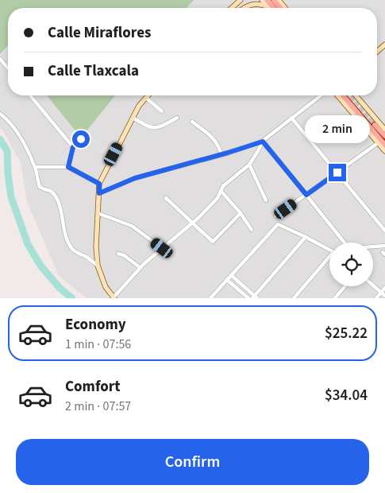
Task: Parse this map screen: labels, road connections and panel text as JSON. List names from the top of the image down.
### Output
{
  "page": {
    "banner": ["Calle Miraflores", "Calle Tlaxcala"],
    "bubble": "2 min",
    "list": [
      {
        "name": "Economy",
        "note": "1 min · 07:56",
        "value": "$25.22"
      },
      {
        "name": "Comfort",
        "note": "2 min · 07:57",
        "value": "$34.04"
      }
    ],
    "buttons": "Confirm"
  }
}
